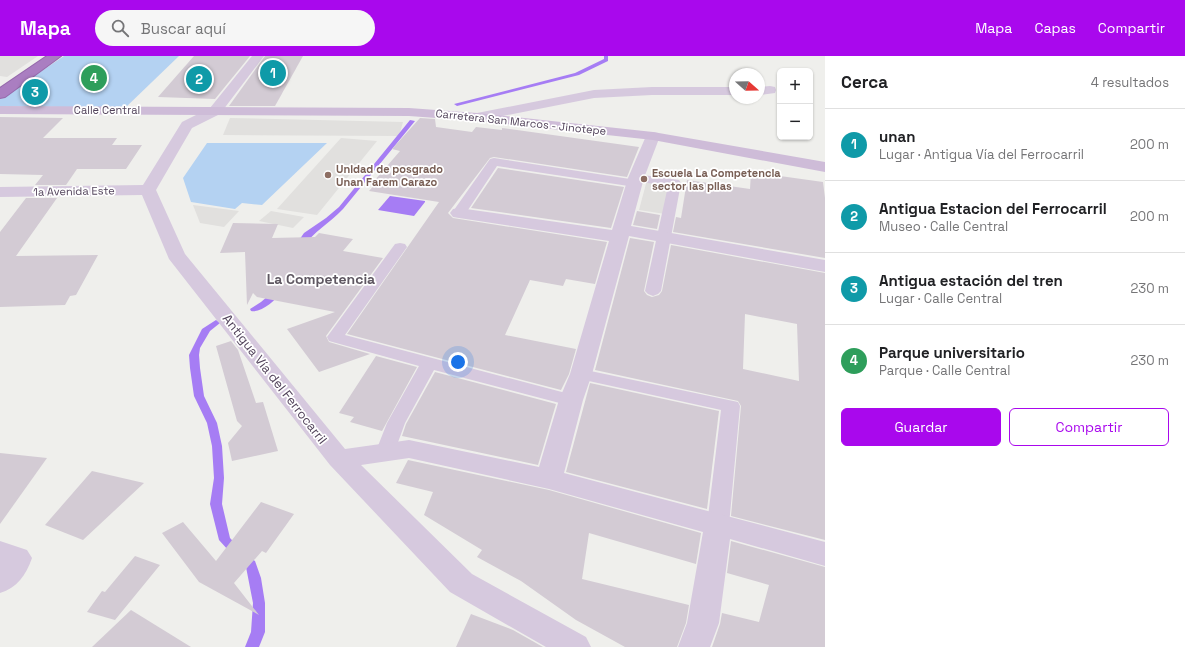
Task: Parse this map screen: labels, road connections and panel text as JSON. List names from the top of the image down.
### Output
{
  "streets": {
    "main road": ["Calle Central", "Carretera San Marcos - Jinotepe"],
    "street": ["1a Avenida Este", "Antigua Vía del Ferrocarril"]
  },
  "crossings": [
    ["Calle Central", "Carretera San Marcos - Jinotepe"],
    ["1a Avenida Este", "Antigua Vía del Ferrocarril"]
  ],
  "districts": ["La Competencia"],
  "places": ["Unidad de posgrado Unan Farem Carazo", "Escuela La Competencia sector las pilas"],
  "north": "right",
  "page": {
    "header": "Mapa",
    "search": "Buscar aquí",
    "nav": ["Mapa", "Capas", "Compartir"],
    "heading": ["Cerca", "4 resultados"],
    "pins": [
      "1",
      "4",
      "2",
      "3"
    ],
    "map_buttons": ["+", "−"],
    "list": [
      {
        "mark": "1",
        "name": "unan",
        "note": "Lugar · Antigua Vía del Ferrocarril",
        "value": "200 m"
      },
      {
        "mark": "2",
        "name": "Antigua Estacion del Ferrocarril",
        "note": "Museo · Calle Central",
        "value": "200 m"
      },
      {
        "mark": "3",
        "name": "Antigua estación del tren",
        "note": "Lugar · Calle Central",
        "value": "230 m"
      },
      {
        "mark": "4",
        "name": "Parque universitario",
        "note": "Parque · Calle Central",
        "value": "230 m"
      }
    ],
    "buttons": ["Guardar", "Compartir"]
  }
}
